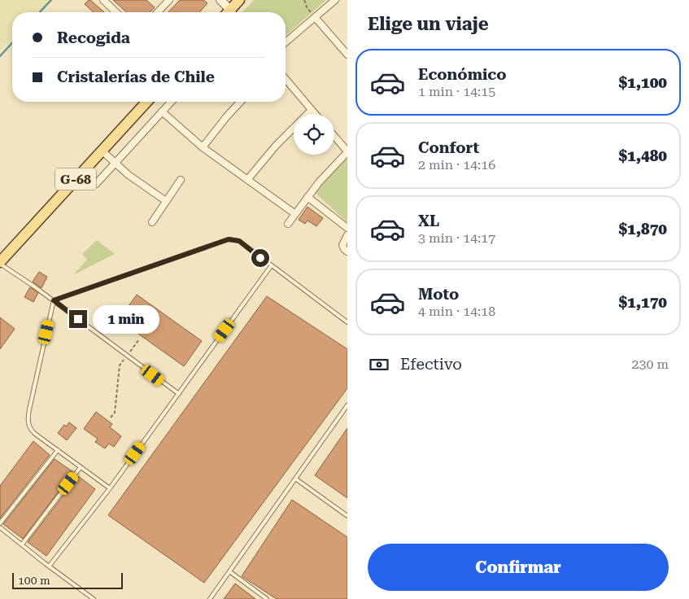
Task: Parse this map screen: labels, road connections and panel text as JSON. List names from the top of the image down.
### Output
{
  "streets": {
    "main road": ["G-68"]
  },
  "scale_bar": "100 m",
  "page": {
    "heading": "Elige un viaje",
    "banner": ["Recogida", "Cristalerías de Chile"],
    "list": [
      {
        "name": "Económico",
        "note": "1 min · 14:15",
        "value": "$1,100"
      },
      {
        "name": "Confort",
        "note": "2 min · 14:16",
        "value": "$1,480"
      },
      {
        "name": "XL",
        "note": "3 min · 14:17",
        "value": "$1,870"
      },
      {
        "name": "Moto",
        "note": "4 min · 14:18",
        "value": "$1,170"
      }
    ],
    "bubble": "1 min",
    "pay": ["Efectivo", "230 m"],
    "buttons": "Confirmar",
    "scale": "100 m"
  }
}
